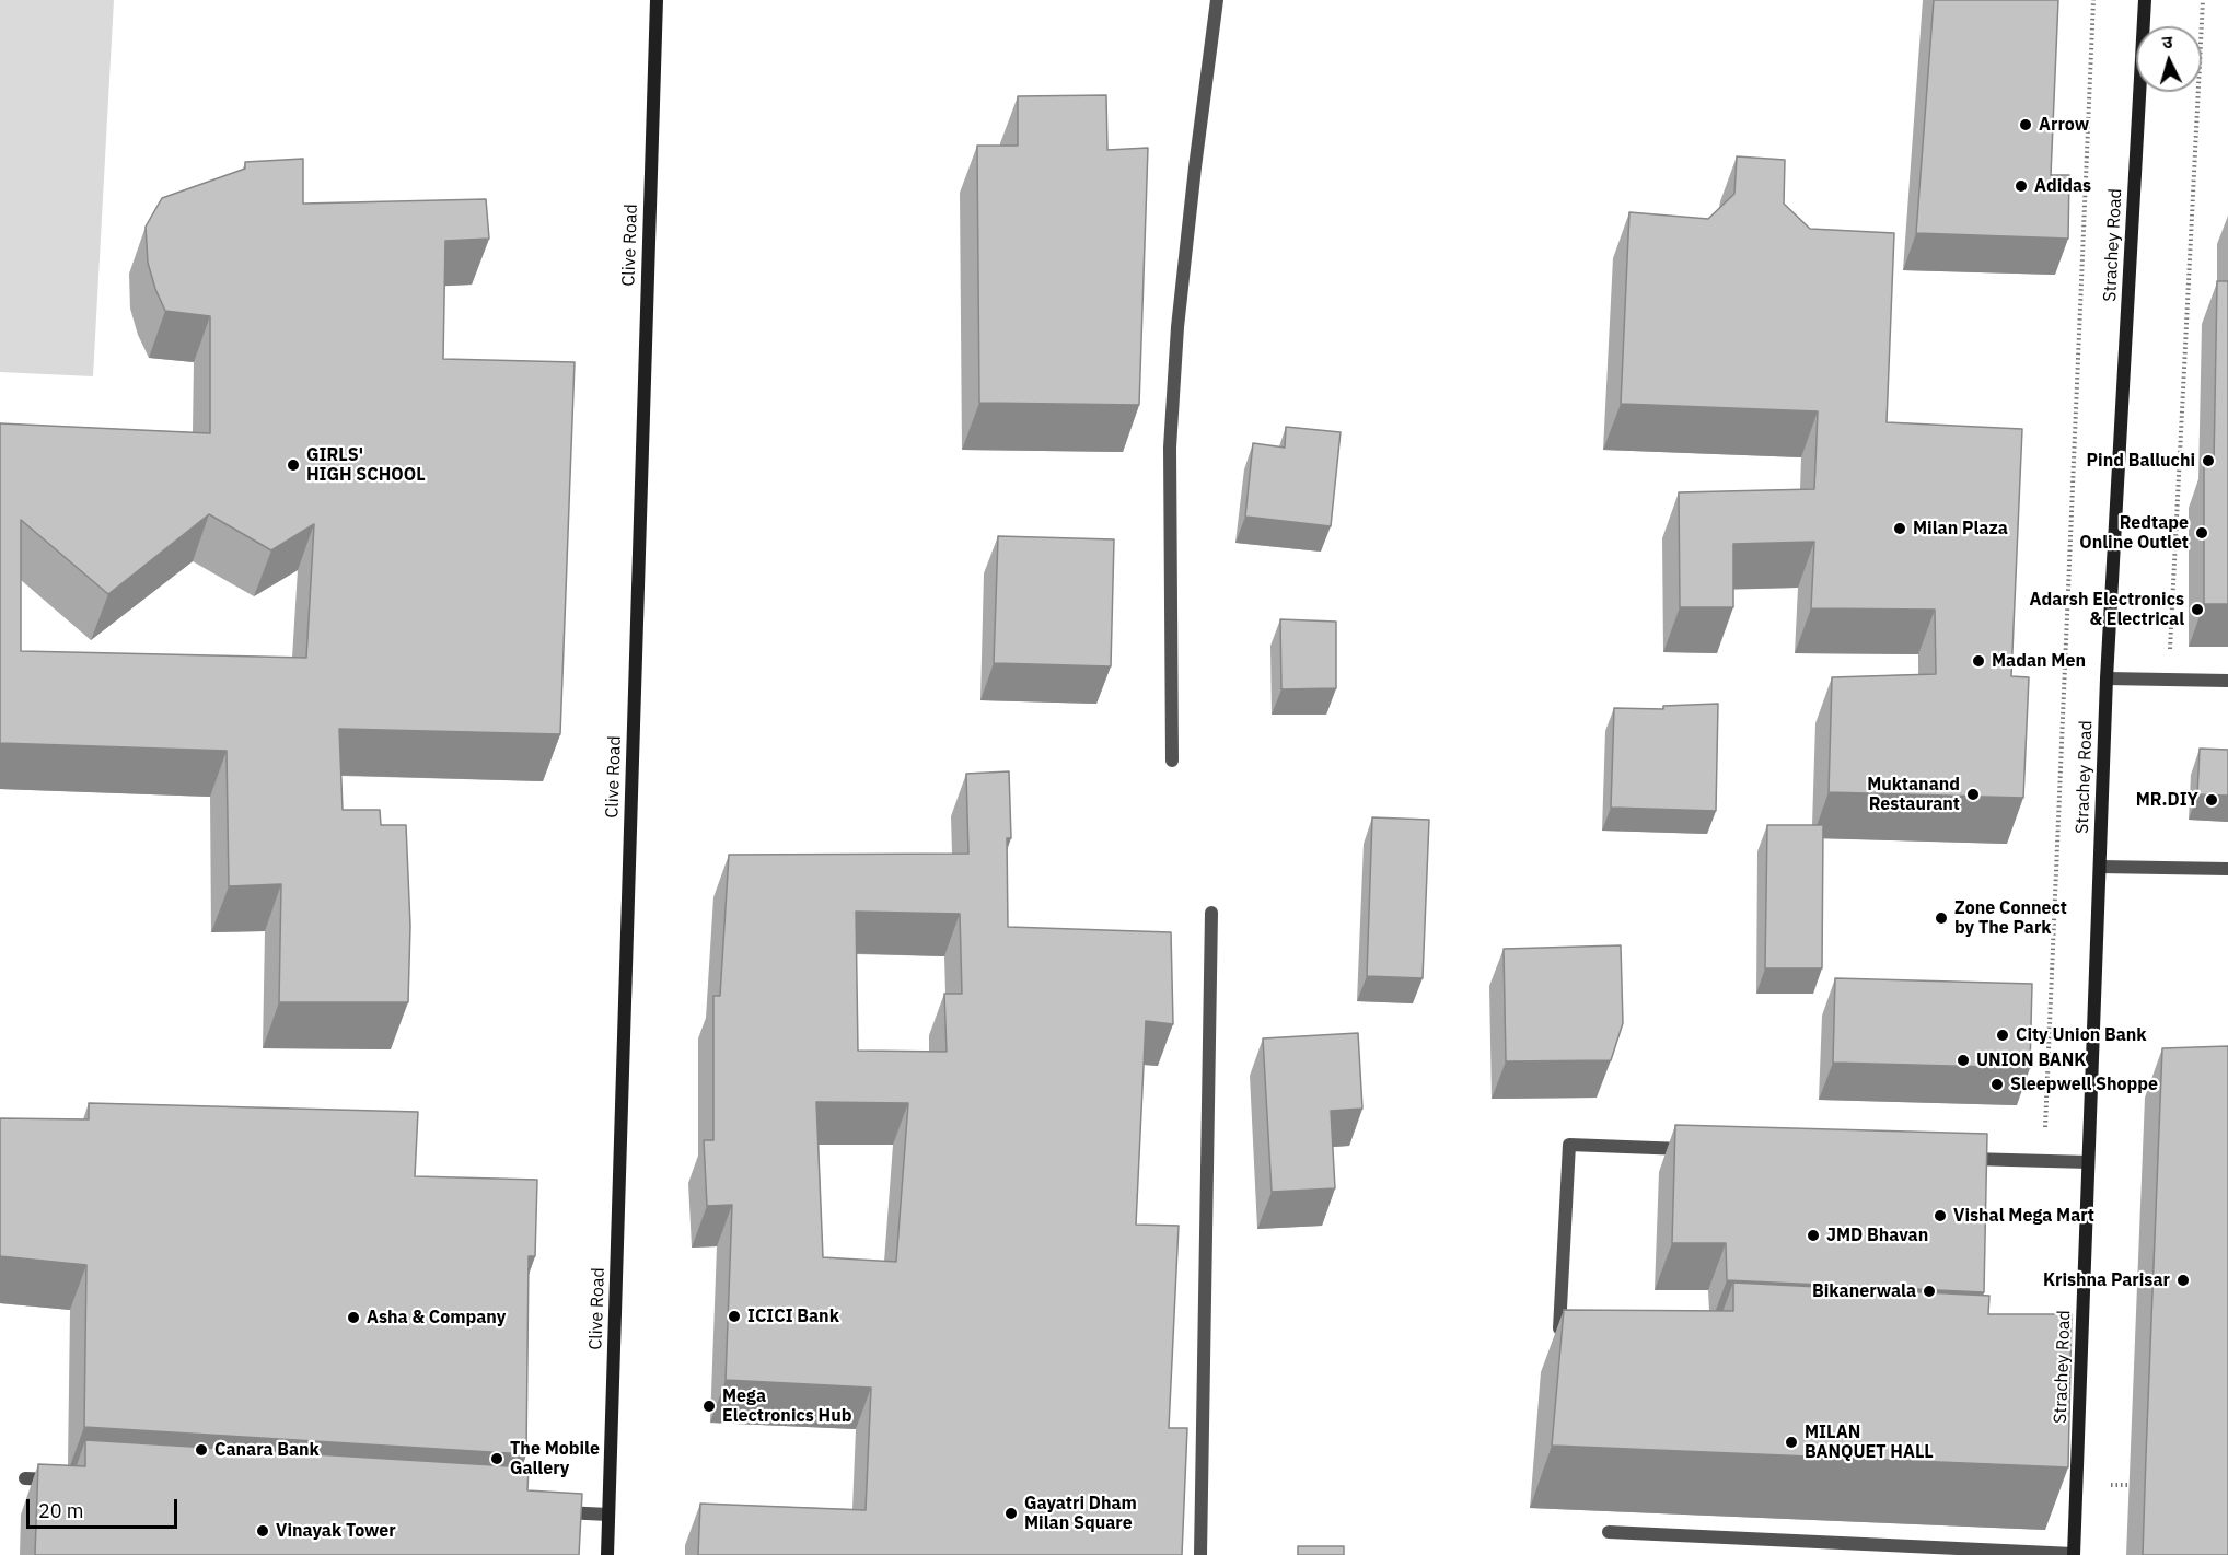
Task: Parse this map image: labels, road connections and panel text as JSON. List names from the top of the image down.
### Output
{
  "streets": {
    "street": ["Clive Road", "Strachey Road"]
  },
  "places": [
    "Arrow",
    "Adidas",
    "Pind Balluchi",
    "GIRLS' HIGH SCHOOL",
    "Milan Plaza",
    "Redtape Online Outlet",
    "Adarsh Electronics & Electrical",
    "Madan Men",
    "Muktanand Restaurant",
    "MR.DIY",
    "Zone Connect by The Park",
    "City Union Bank",
    "UNION BANK",
    "Sleepwell Shoppe",
    "Vishal Mega Mart",
    "JMD Bhavan",
    "Krishna Parisar",
    "Bikanerwala",
    "ICICI Bank",
    "Asha & Company",
    "Mega Electronics Hub",
    "MILAN BANQUET HALL",
    "Canara Bank",
    "The Mobile Gallery",
    "Gayatri Dham Milan Square",
    "Vinayak Tower"
  ],
  "scale_bar": "20 m",
  "north": "top"
}
